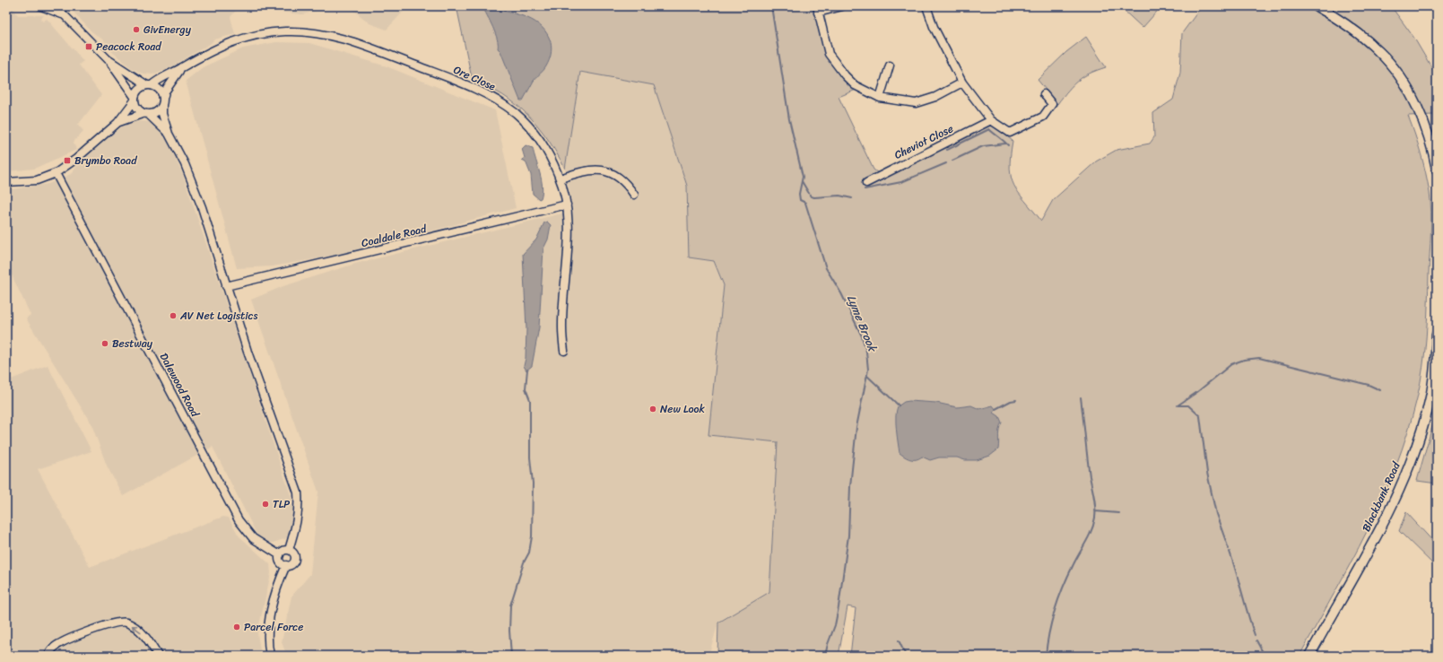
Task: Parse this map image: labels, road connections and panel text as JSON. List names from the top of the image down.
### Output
{
  "streets": {
    "main road": ["Blackbank Road"],
    "street": [
      "Ore Close",
      "Cheviot Close",
      "Coaldale Road",
      "Dalewood Road"
    ]
  },
  "crossings": [
    ["Ore Close", "Coaldale Road"]
  ],
  "water": ["Lyme Brook"],
  "places": {
    "other": [
      "GivEnergy",
      "AV Net Logistics",
      "Bestway",
      "New Look",
      "TLP",
      "Parcel Force"
    ],
    "transit": ["Peacock Road", "Brymbo Road"]
  }
}
